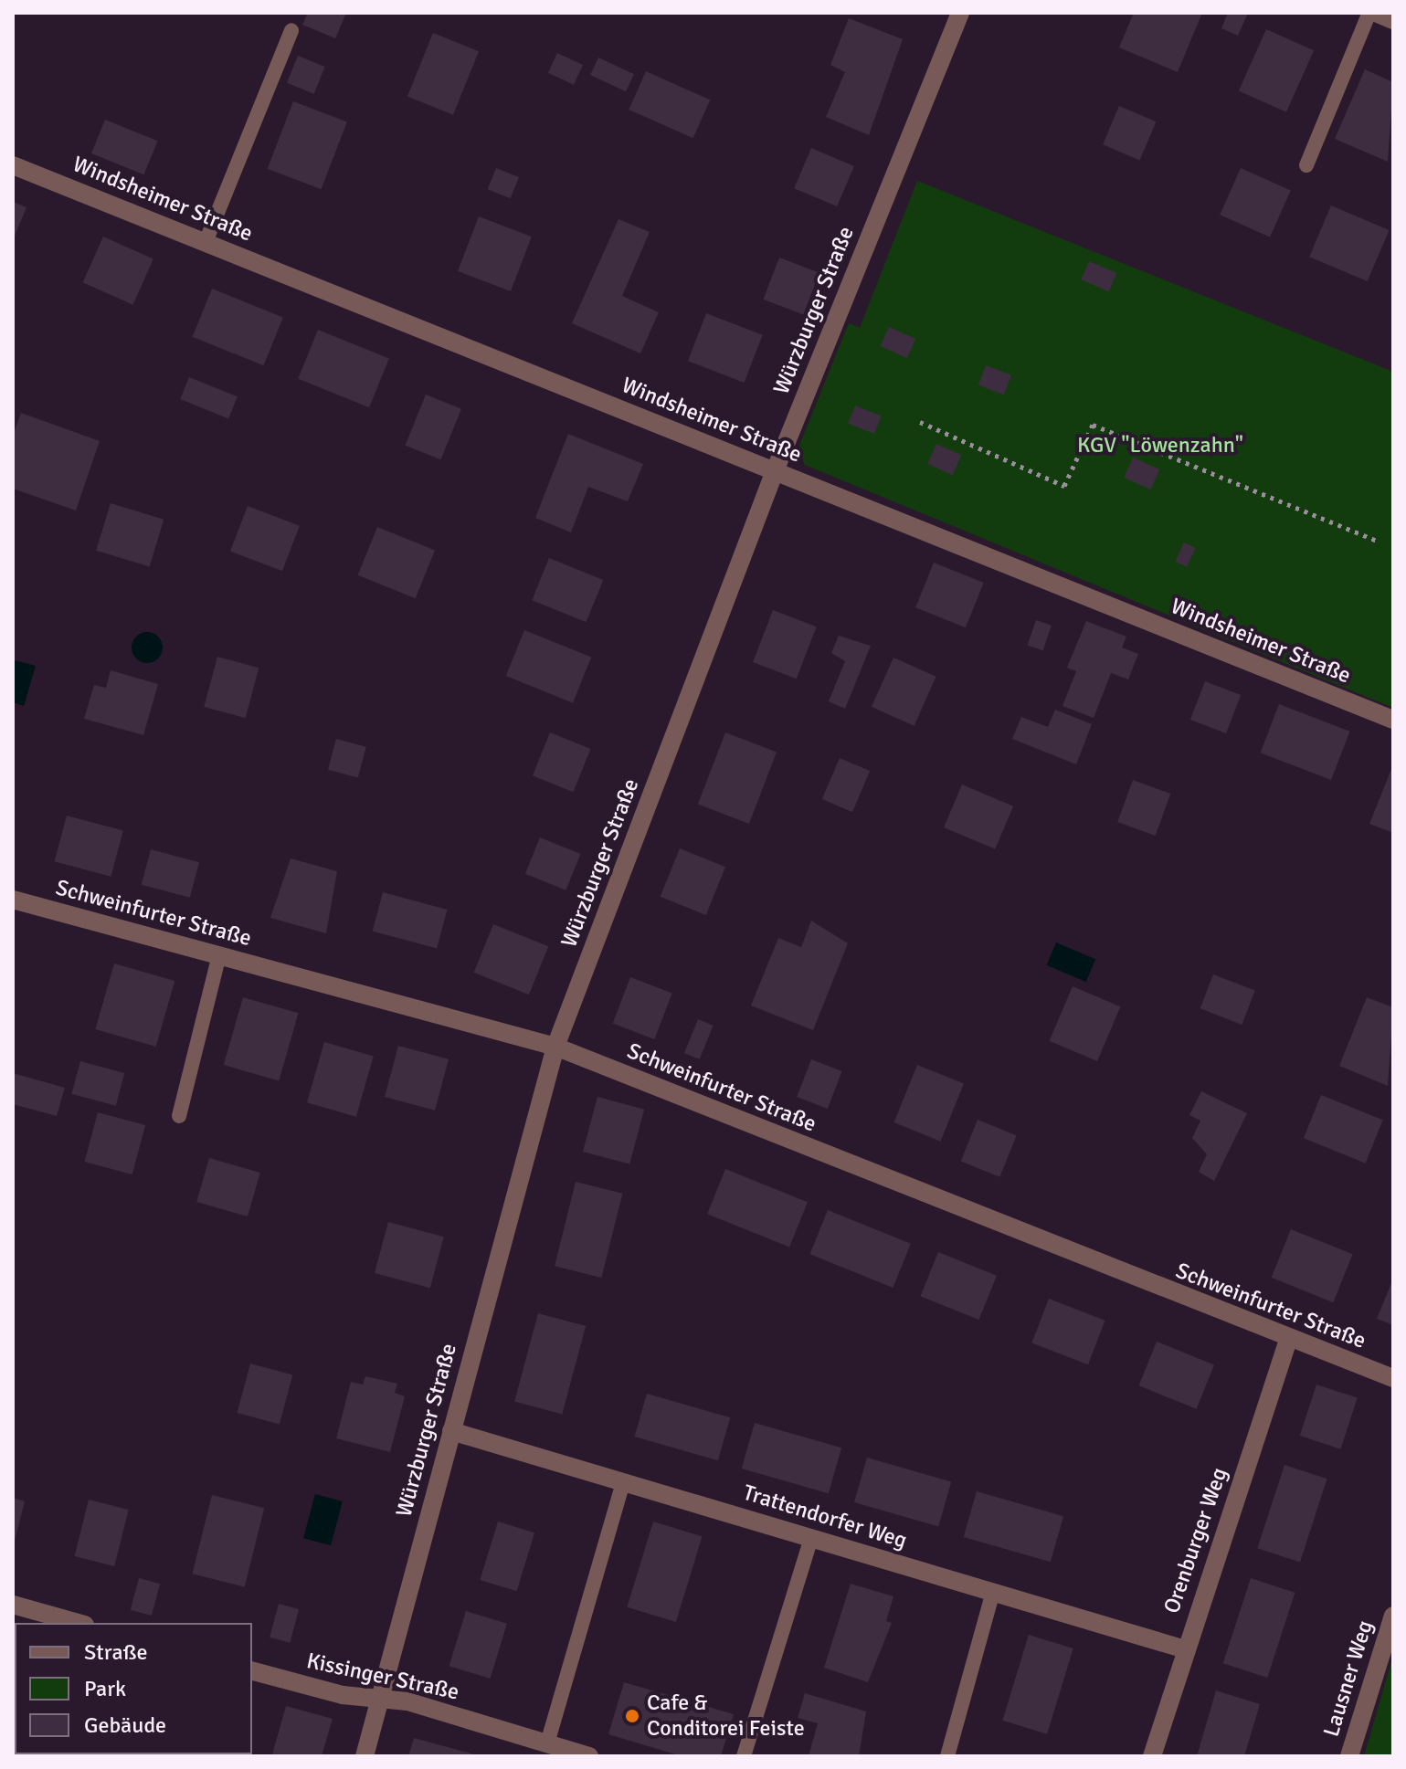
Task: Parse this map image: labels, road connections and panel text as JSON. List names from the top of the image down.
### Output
{
  "streets": {
    "street": [
      "Windsheimer Straße",
      "Würzburger Straße",
      "Schweinfurter Straße",
      "Trattendorfer Weg",
      "Orenburger Weg",
      "Kissinger Straße",
      "Lausner Weg"
    ]
  },
  "crossings": [
    ["Windsheimer Straße", "Würzburger Straße"],
    ["Würzburger Straße", "Schweinfurter Straße"],
    ["Würzburger Straße", "Trattendorfer Weg"],
    ["Würzburger Straße", "Kissinger Straße"],
    ["Schweinfurter Straße", "Orenburger Weg"],
    ["Trattendorfer Weg", "Orenburger Weg"]
  ],
  "parks": ["KGV \"Löwenzahn\""],
  "places": ["Cafe & Conditorei Feiste"],
  "legend": ["Straße", "Park", "Gebäude"]
}
